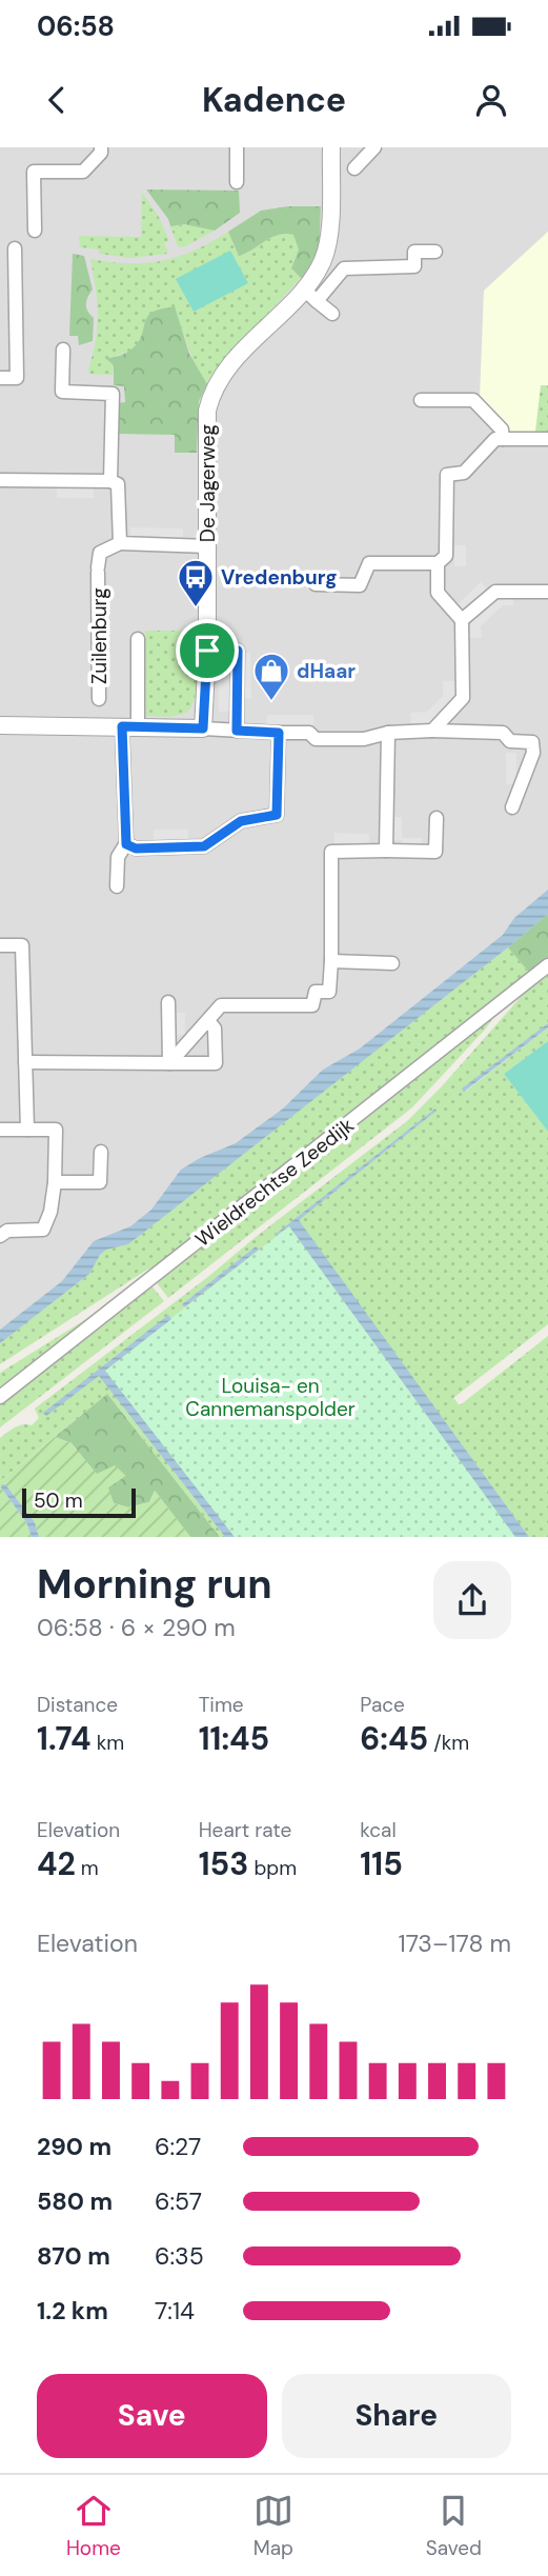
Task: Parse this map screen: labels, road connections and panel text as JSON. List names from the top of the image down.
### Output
{
  "streets": {
    "street": ["De Jagerweg", "Zuilenburg", "Wieldrechtse Zeedijk"]
  },
  "parks": ["Louisa- en Cannemanspolder"],
  "places": {
    "bus stop": ["Vredenburg"],
    "shop": ["dHaar"]
  },
  "scale_bar": "50 m",
  "page": {
    "status": "06:58",
    "header": "Kadence",
    "scale": "50 m",
    "heading": ["Morning run", "06:58 · 6 × 290 m"],
    "stats": [
      ["Distance", "1.74 km"],
      ["Time", "11:45"],
      ["Pace", "6:45 /km"],
      ["Elevation", "42 m"],
      ["Heart rate", "153 bpm"],
      ["kcal", "115"]
    ],
    "chart": ["Elevation", "173–178 m"],
    "list": [
      {
        "name": "290 m",
        "note": "6:27"
      },
      {
        "name": "580 m",
        "note": "6:57"
      },
      {
        "name": "870 m",
        "note": "6:35"
      },
      {
        "name": "1.2 km",
        "note": "7:14"
      }
    ],
    "buttons": ["Save", "Share"],
    "tabs": ["Home", "Map", "Saved"]
  }
}
